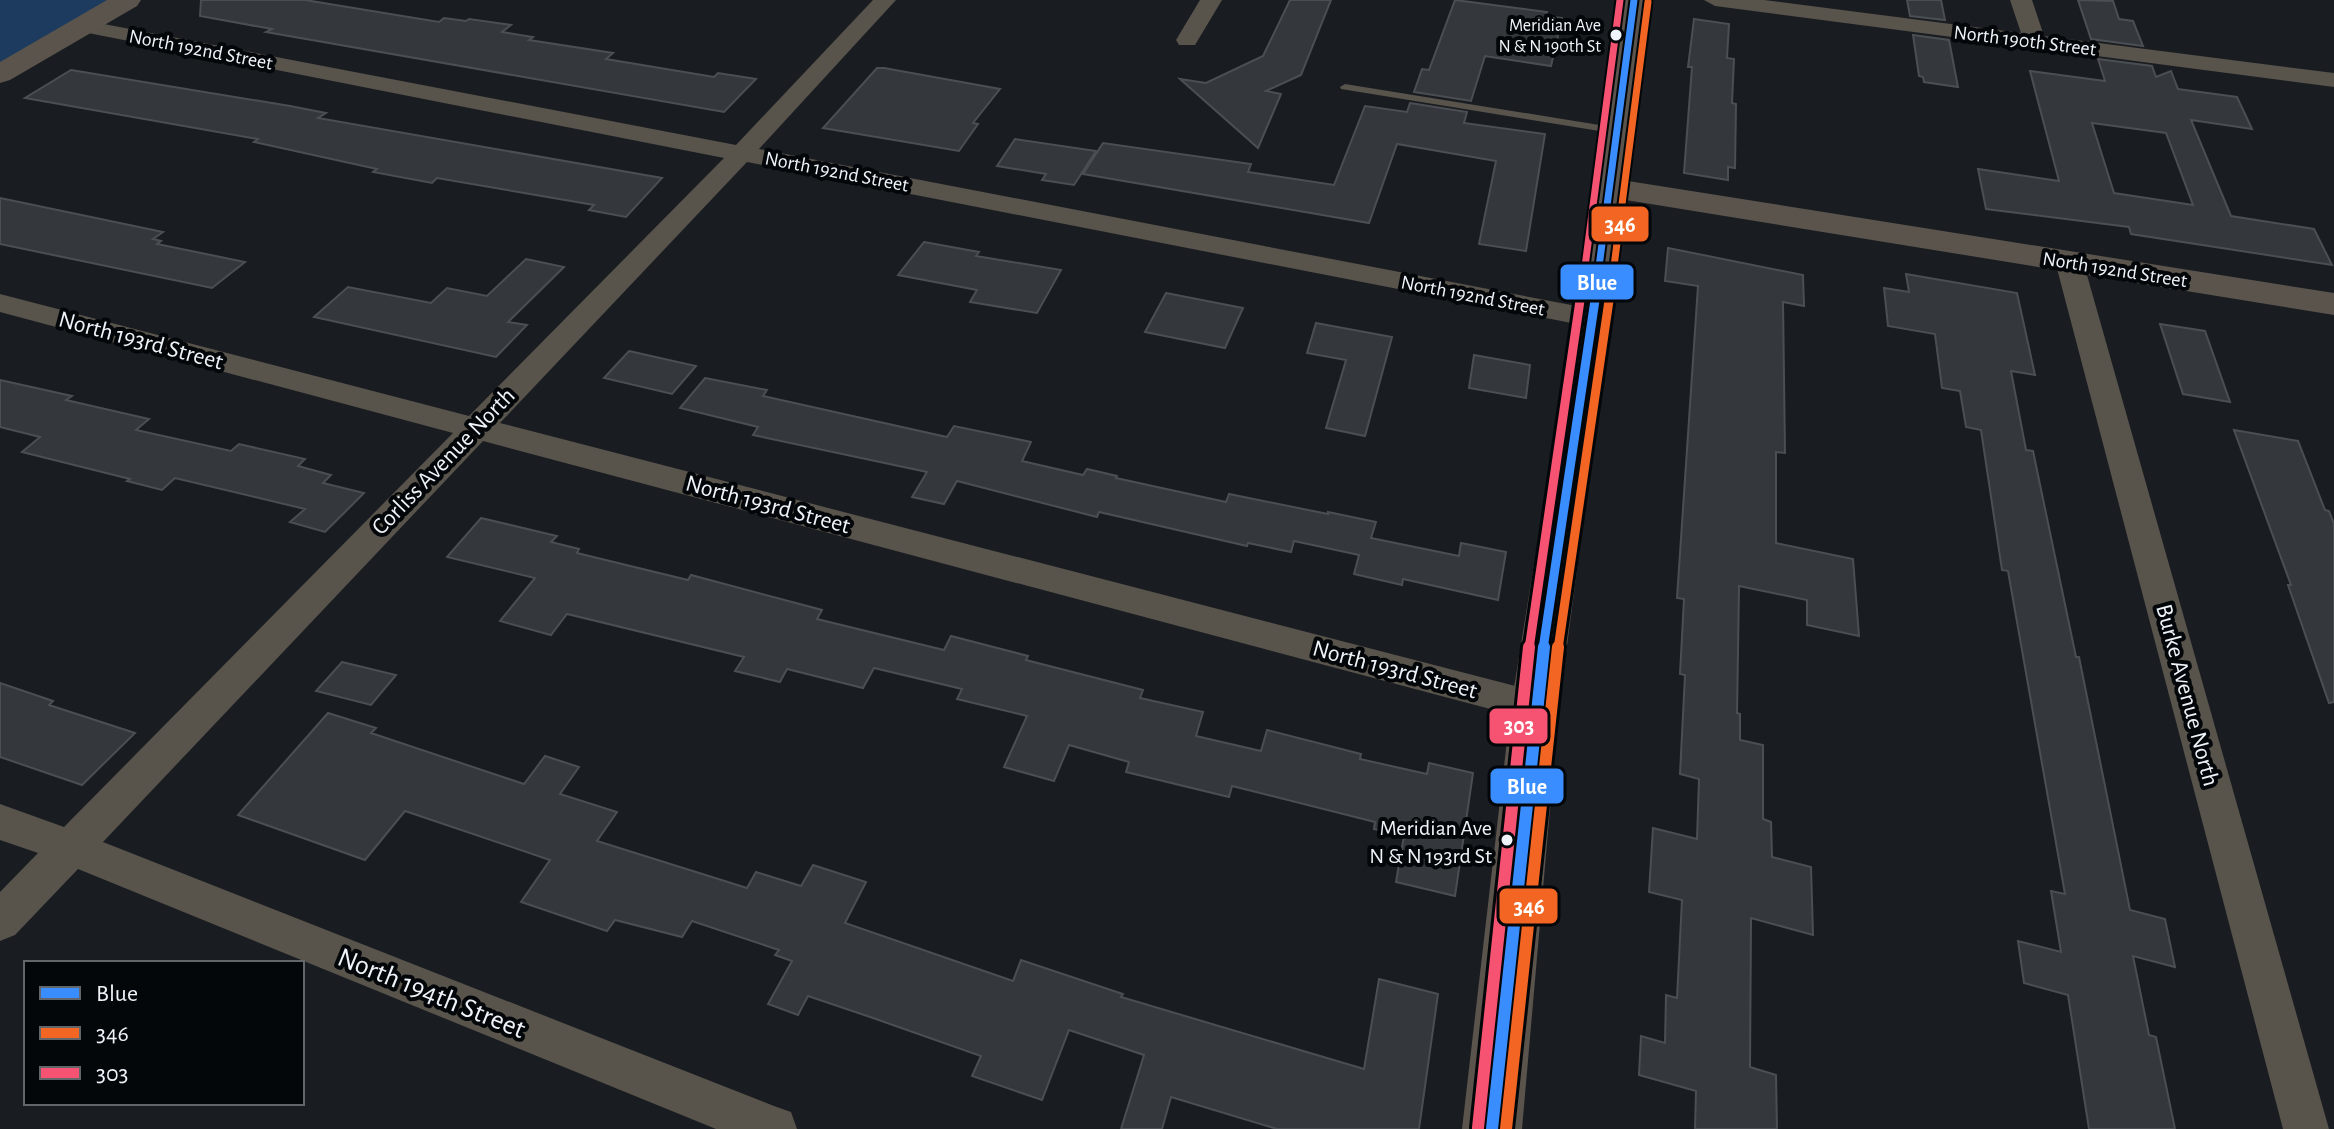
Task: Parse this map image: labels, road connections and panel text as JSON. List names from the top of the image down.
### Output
{
  "streets": {
    "street": [
      "North 190th Street",
      "North 192nd Street",
      "North 193rd Street",
      "Corliss Avenue North",
      "Burke Avenue North",
      "North 194th Street"
    ]
  },
  "crossings": [
    ["North 192nd Street", "Corliss Avenue North"],
    ["North 192nd Street", "Burke Avenue North"],
    ["North 193rd Street", "Corliss Avenue North"],
    ["Corliss Avenue North", "North 194th Street"]
  ],
  "places": ["Meridian Ave N & N 190th St", "Meridian Ave N & N 193rd St"],
  "lines": ["transit line Blue", "transit line 303", "transit line 346"],
  "legend": ["Blue", "346", "303"]
}
